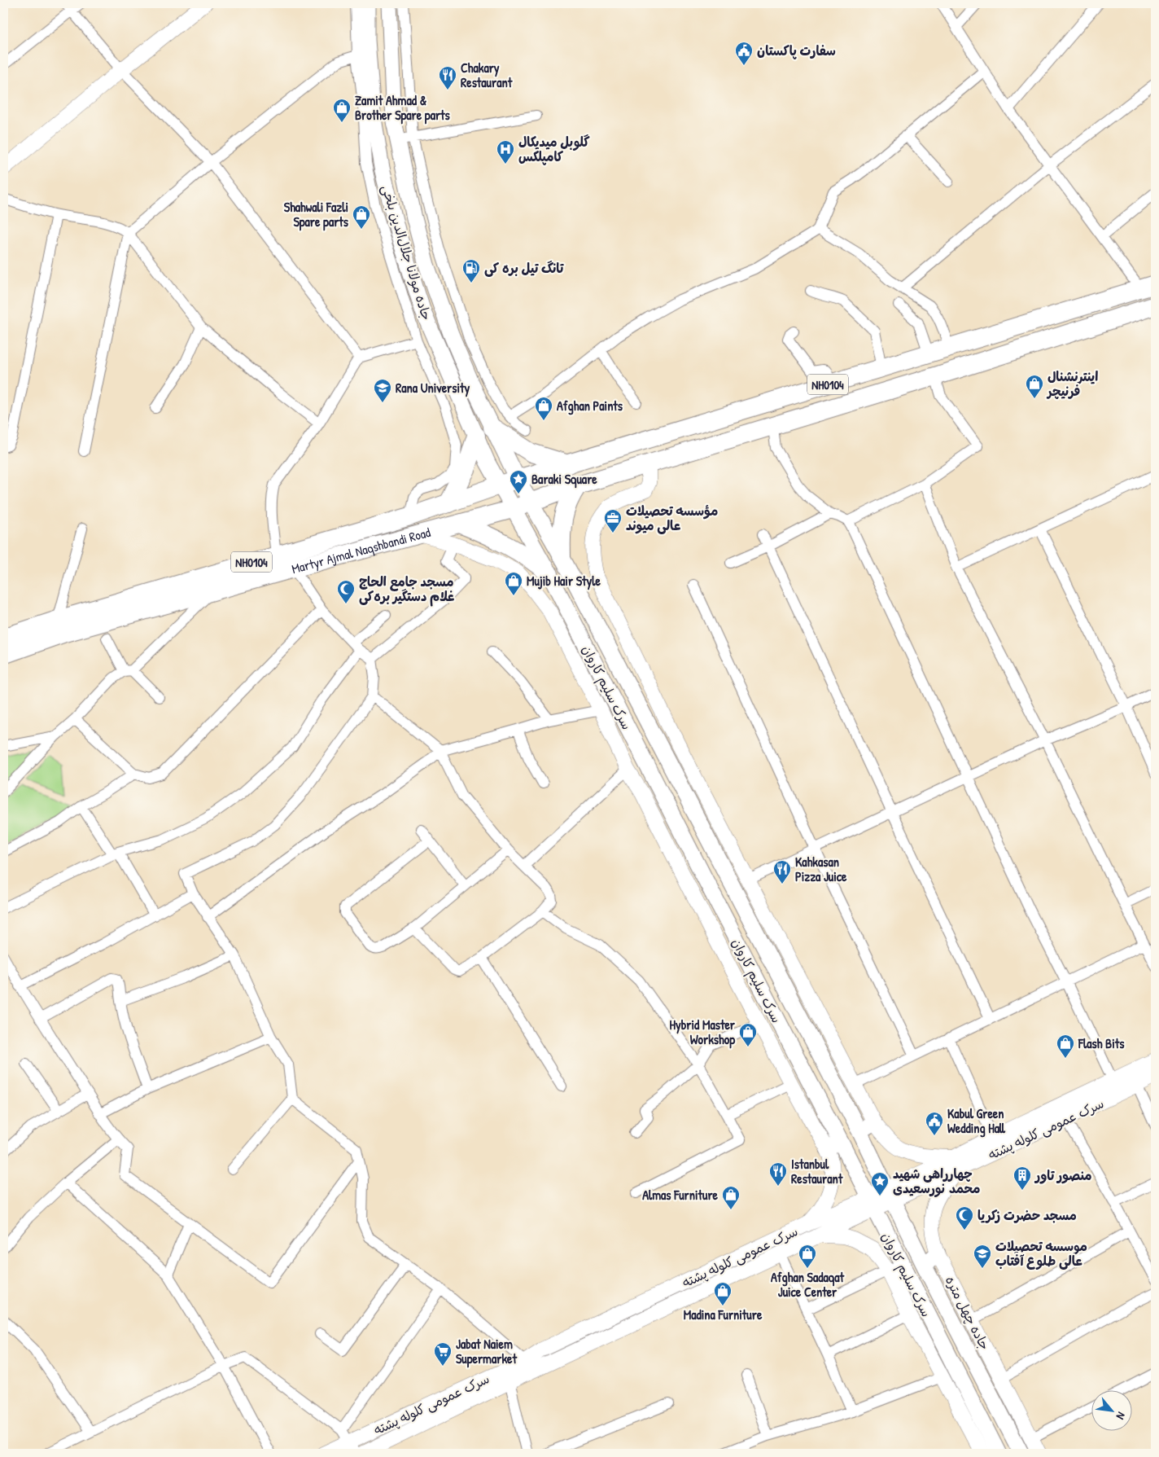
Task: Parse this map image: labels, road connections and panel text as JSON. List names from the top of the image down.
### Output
{
  "streets": {
    "highway": ["NH0104", "Martyr Ajmal Naqshbandi Road"],
    "main road": ["جاده مولانا جلال‌الدین بلخی", "سرک سلیم کاروان"],
    "street": ["سرک عمومی کلوله پشته", "جاده چهل متره"]
  },
  "crossings": [
    ["جاده مولانا جلال‌الدین بلخی", "NH0104"],
    ["جاده مولانا جلال‌الدین بلخی", "Martyr Ajmal Naqshbandi Road"],
    ["جاده مولانا جلال‌الدین بلخی", "سرک سلیم کاروان"],
    ["جاده مولانا جلال‌الدین بلخی", "سرک عمومی کلوله پشته"],
    ["NH0104", "Martyr Ajmal Naqshbandi Road"],
    ["Martyr Ajmal Naqshbandi Road", "سرک سلیم کاروان"],
    ["سرک سلیم کاروان", "سرک عمومی کلوله پشته"],
    ["سرک عمومی کلوله پشته", "جاده چهل متره"]
  ],
  "places": {
    "public building": ["سفارت پاکستان", "Kabul Green Wedding Hall"],
    "restaurant": ["Chakary Restaurant", "Kahkasan Pizza Juice", "Istanbul Restaurant"],
    "shop": [
      "Zamit Ahmad & Brother Spare parts",
      "Shahwali Fazli Spare parts",
      "اینترنشنال فرنیچر",
      "Afghan Paints",
      "Mujib Hair Style",
      "Hybrid Master Workshop",
      "Flash Bits",
      "Almas Furniture",
      "Afghan Sadaqat Juice Center",
      "Madina Furniture"
    ],
    "hospital": ["گلوبل میدیکال کامپلکس"],
    "fuel station": ["تانگ تیل بره کی"],
    "school or university": ["Rana University", "موسسه تحصیلات عالی طلوع آفتاب"],
    "place": ["Baraki Square", "چهارراهی شهید محمد نورسعیدی"],
    "office": ["مؤسسه تحصیلات عالی میوند"],
    "mosque": ["مسجد جامع الحاج غلام دستگیر بره‌کی", "مسجد حضرت زکریا"],
    "building": ["منصور تاور"],
    "supermarket": ["Jabat Naiem Supermarket"]
  },
  "north": "bottom right"
}
